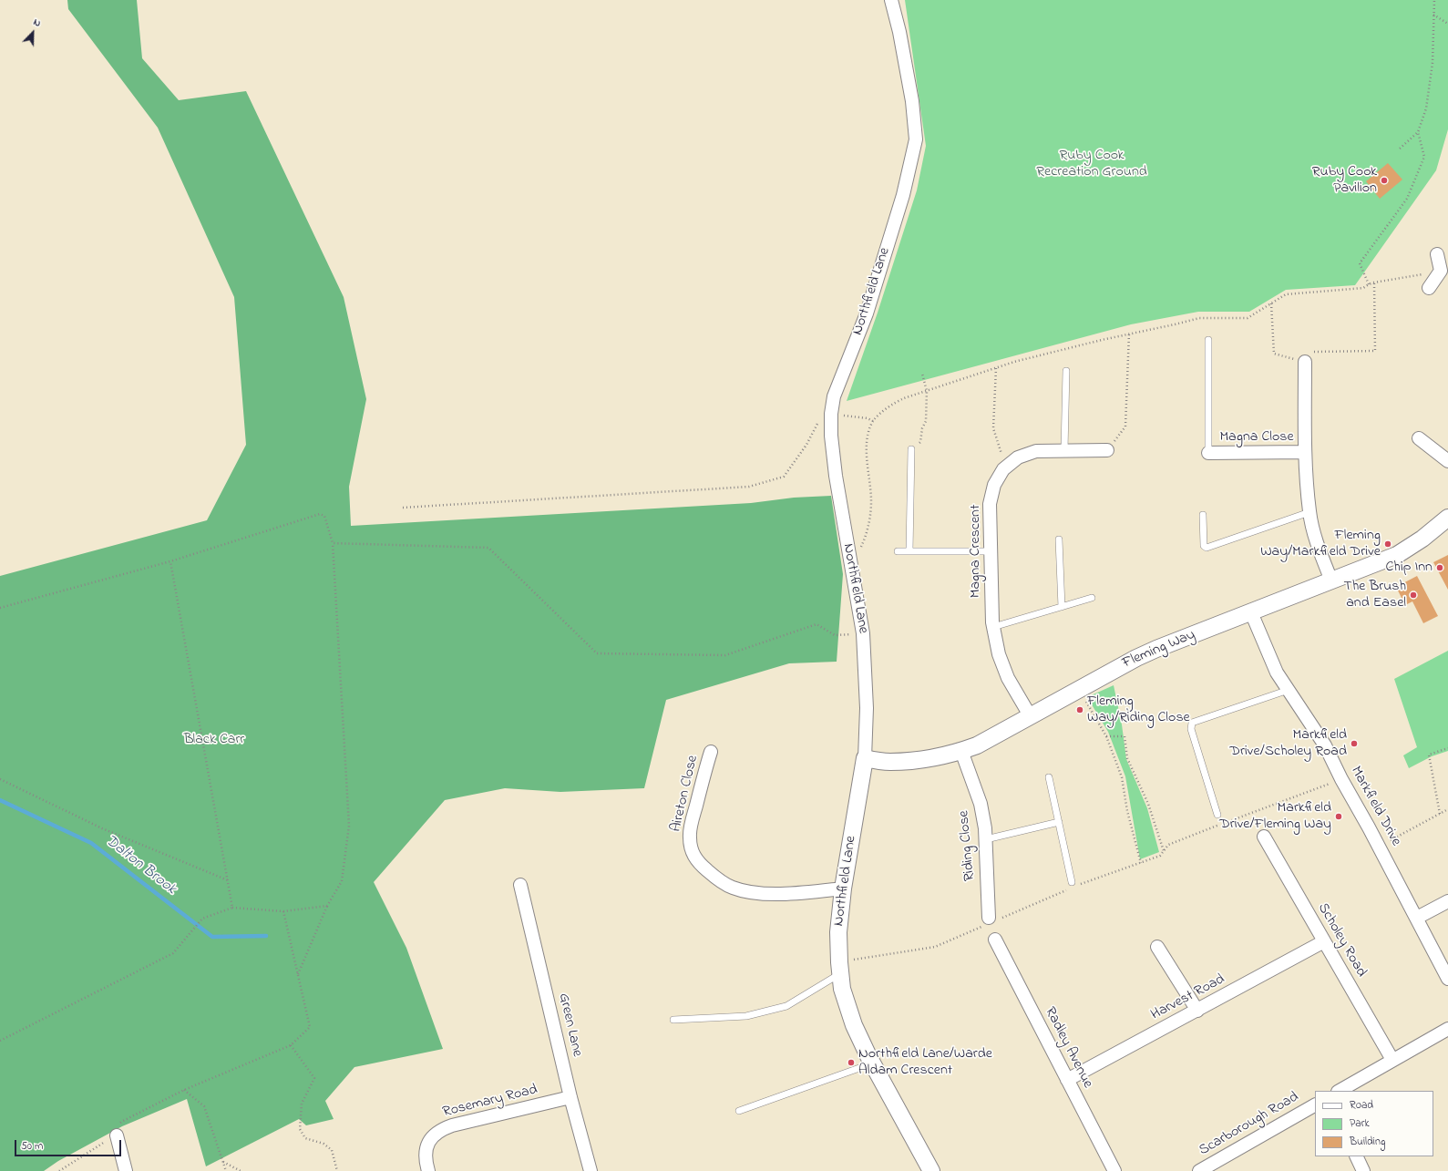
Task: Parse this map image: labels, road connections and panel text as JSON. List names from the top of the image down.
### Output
{
  "streets": {
    "street": [
      "Northfield Lane",
      "Magna Close",
      "Magna Crescent",
      "Fleming Way",
      "Aireton Close",
      "Markfield Drive",
      "Riding Close",
      "Scholey Road",
      "Harvest Road",
      "Green Lane",
      "Radley Avenue",
      "Rosemary Road",
      "Scarborough Road"
    ]
  },
  "crossings": [
    ["Northfield Lane", "Fleming Way"],
    ["Northfield Lane", "Aireton Close"],
    ["Magna Close", "Fleming Way"],
    ["Magna Crescent", "Fleming Way"],
    ["Fleming Way", "Markfield Drive"],
    ["Fleming Way", "Riding Close"],
    ["Scholey Road", "Harvest Road"],
    ["Harvest Road", "Radley Avenue"],
    ["Green Lane", "Rosemary Road"]
  ],
  "water": ["Dalton Brook"],
  "parks": ["Ruby Cook Recreation Ground", "Black Carr"],
  "places": [
    "Ruby Cook Pavilion",
    "Fleming Way/Markfield Drive",
    "Chip Inn",
    "The Brush and Easel",
    "Fleming Way/Riding Close",
    "Markfield Drive/Scholey Road",
    "Markfield Drive/Fleming Way",
    "Northfield Lane/Warde Aldam Crescent"
  ],
  "legend": ["Road", "Park", "Building"],
  "scale_bar": "50 m",
  "north": "top right"
}
